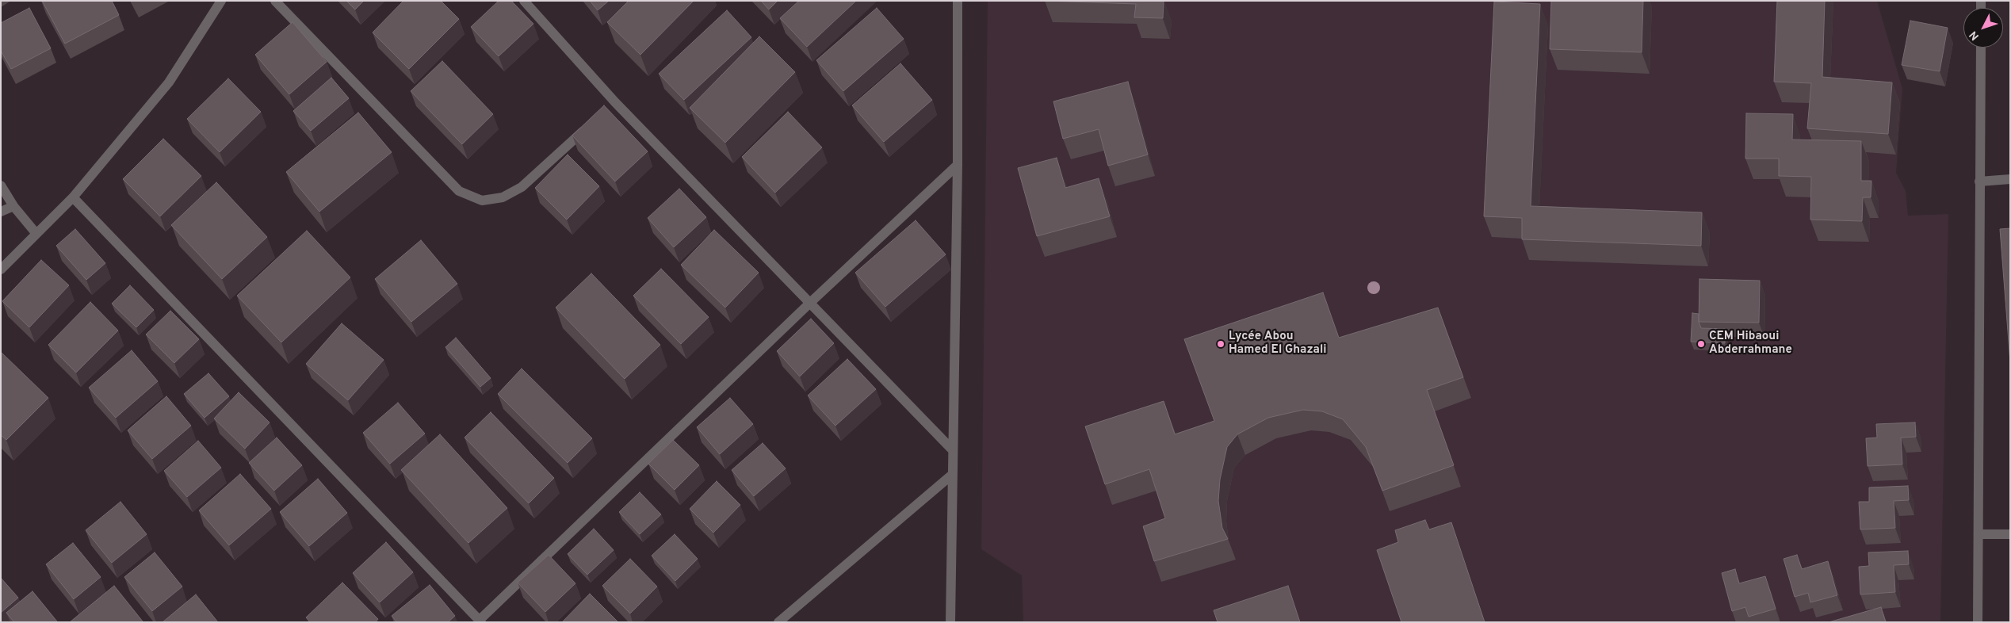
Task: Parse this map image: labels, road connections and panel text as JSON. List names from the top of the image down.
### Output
{
  "places": ["Lycée Abou Hamed El Ghazali", "CEM Hibaoui Abderrahmane"],
  "north": "bottom left"
}
